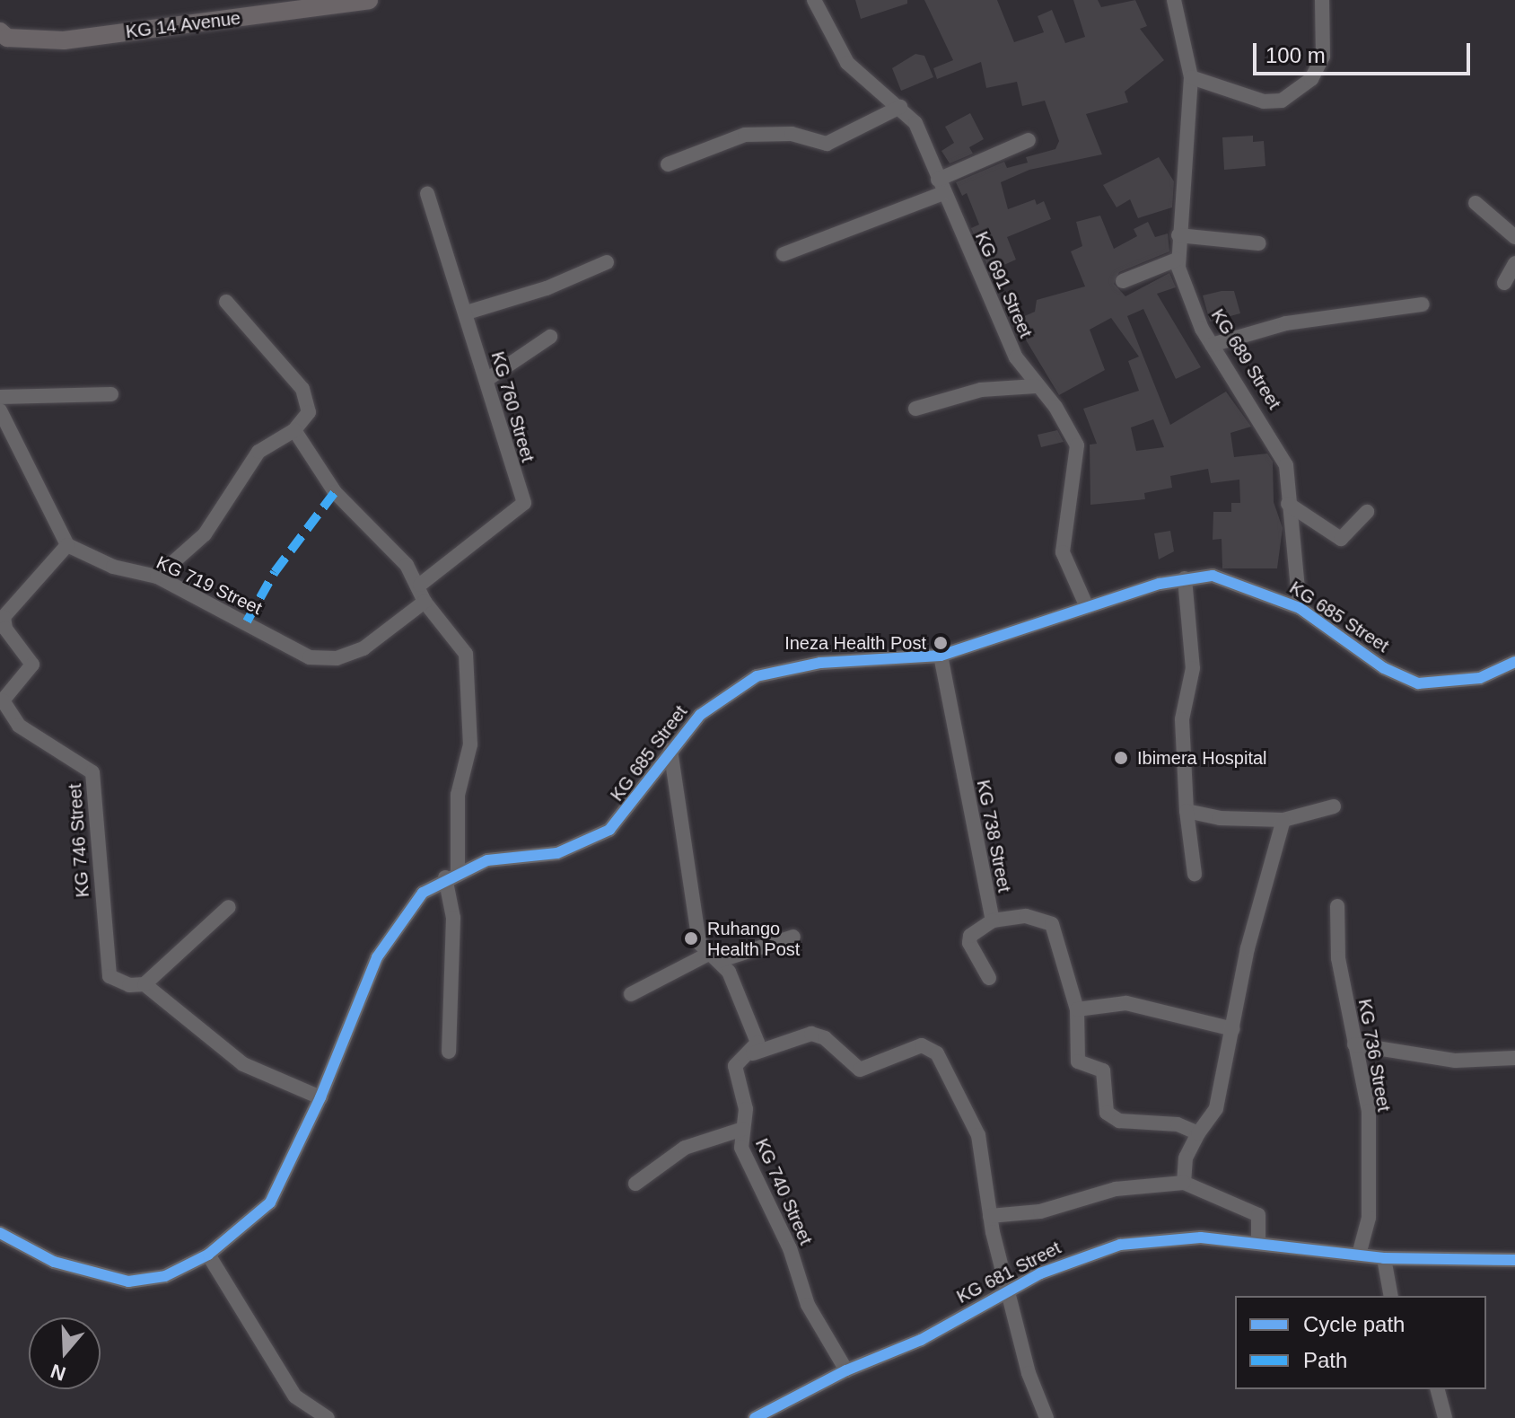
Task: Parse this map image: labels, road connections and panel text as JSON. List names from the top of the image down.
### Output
{
  "streets": {
    "main road": ["KG 14 Avenue"],
    "street": [
      "KG 691 Street",
      "KG 689 Street",
      "KG 760 Street",
      "KG 719 Street",
      "KG 685 Street",
      "KG 738 Street",
      "KG 746 Street",
      "KG 736 Street",
      "KG 740 Street",
      "KG 681 Street"
    ]
  },
  "crossings": [
    ["KG 691 Street", "KG 685 Street"],
    ["KG 689 Street", "KG 685 Street"],
    ["KG 719 Street", "KG 746 Street"],
    ["KG 685 Street", "KG 738 Street"],
    ["KG 685 Street", "KG 746 Street"],
    ["KG 736 Street", "KG 681 Street"],
    ["KG 740 Street", "KG 681 Street"]
  ],
  "places": ["Ineza Health Post", "Ibimera Hospital", "Ruhango Health Post"],
  "legend": ["Cycle path", "Path"],
  "scale_bar": "100 m",
  "north": "bottom"
}
